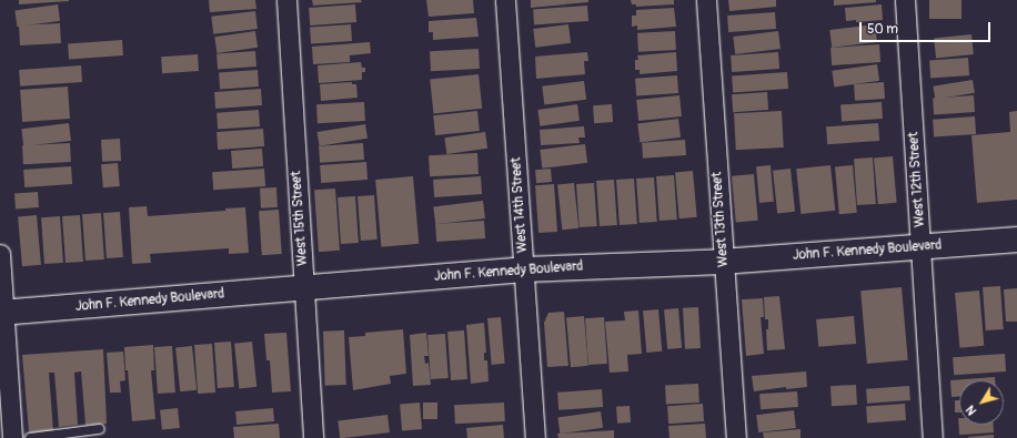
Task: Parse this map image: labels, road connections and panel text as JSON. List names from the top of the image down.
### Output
{
  "streets": {
    "main road": ["John F. Kennedy Boulevard"],
    "street": [
      "West 12th Street",
      "West 14th Street",
      "West 15th Street",
      "West 13th Street"
    ]
  },
  "crossings": [
    ["West 12th Street", "John F. Kennedy Boulevard"],
    ["West 14th Street", "John F. Kennedy Boulevard"],
    ["West 15th Street", "John F. Kennedy Boulevard"],
    ["West 13th Street", "John F. Kennedy Boulevard"]
  ],
  "scale_bar": "50 m",
  "north": "bottom left"
}
